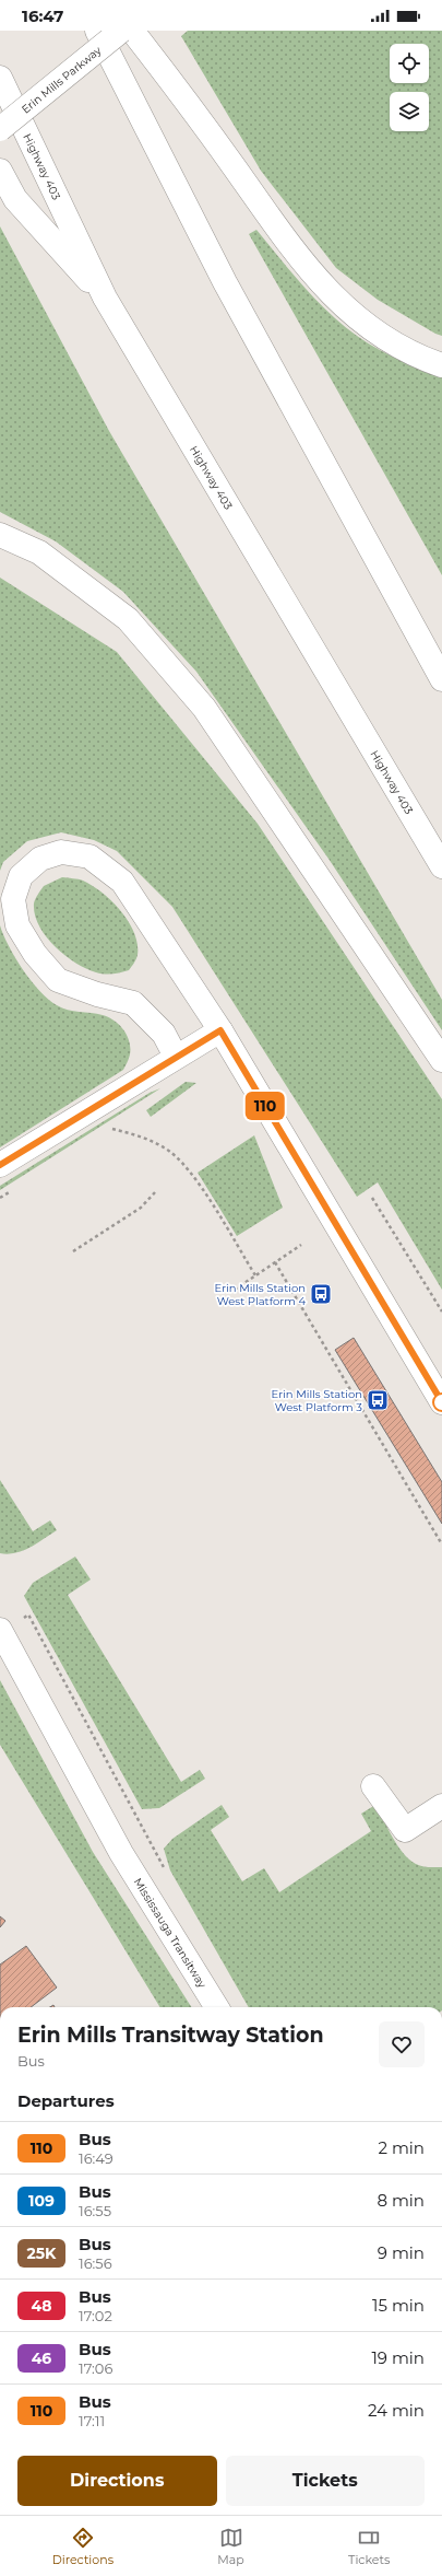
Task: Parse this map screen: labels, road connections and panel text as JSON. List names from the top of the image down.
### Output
{
  "streets": {
    "main road": ["Erin Mills Parkway", "Highway 403", "Mississauga Transitway"]
  },
  "places": {
    "bus stop": ["Erin Mills Station West Platform 4", "Erin Mills Station West Platform 3"]
  },
  "lines": ["bus line 110"],
  "page": {
    "status": "16:47",
    "on_map": "110",
    "heading": [
      ["Erin Mills Transitway Station", "Bus"],
      "Departures"
    ],
    "list": [
      {
        "mark": "110",
        "name": "Bus",
        "note": "16:49",
        "value": "2 min"
      },
      {
        "mark": "109",
        "name": "Bus",
        "note": "16:55",
        "value": "8 min"
      },
      {
        "mark": "25K",
        "name": "Bus",
        "note": "16:56",
        "value": "9 min"
      },
      {
        "mark": "48",
        "name": "Bus",
        "note": "17:02",
        "value": "15 min"
      },
      {
        "mark": "46",
        "name": "Bus",
        "note": "17:06",
        "value": "19 min"
      },
      {
        "mark": "110",
        "name": "Bus",
        "note": "17:11",
        "value": "24 min"
      }
    ],
    "buttons": ["Directions", "Tickets"],
    "tabs": ["Directions", "Map", "Tickets"]
  }
}
